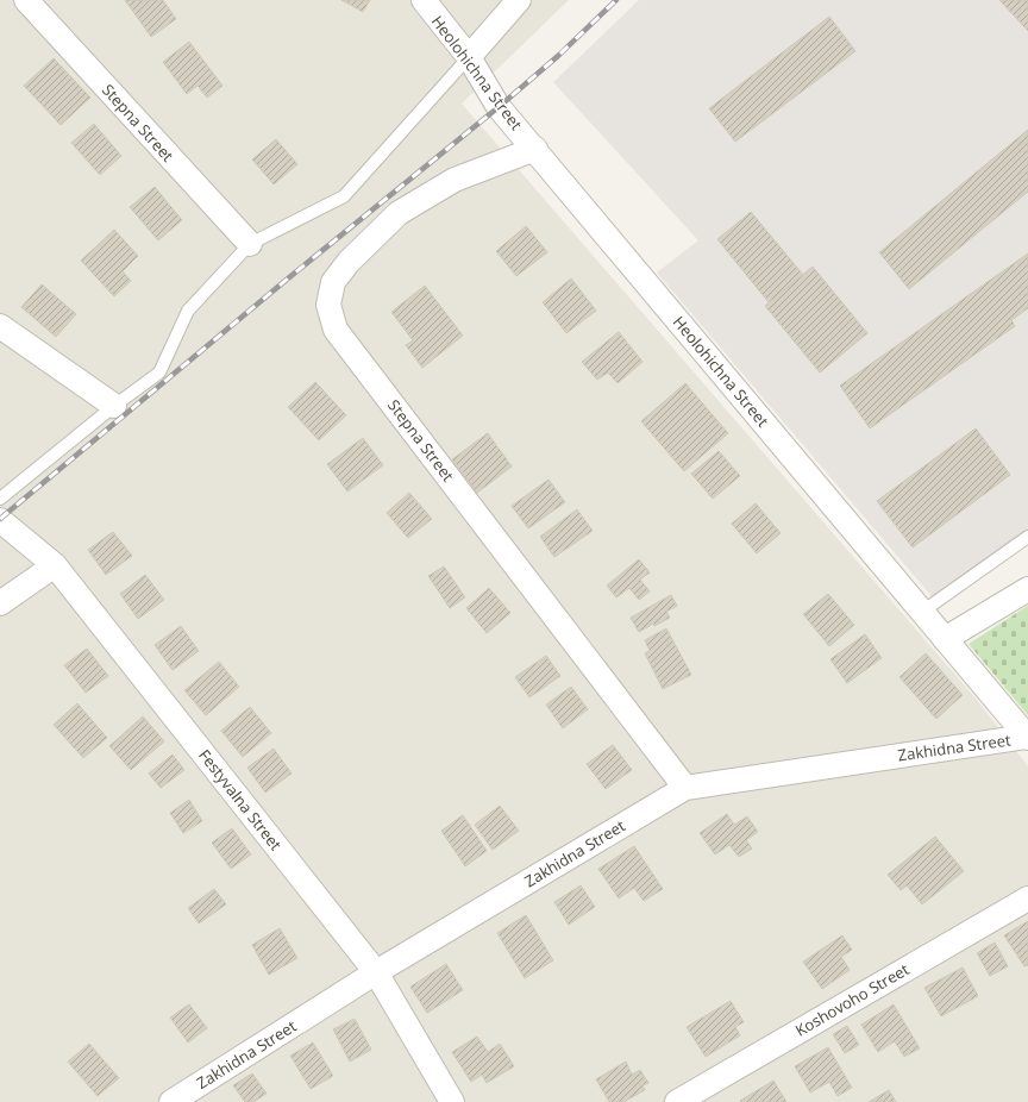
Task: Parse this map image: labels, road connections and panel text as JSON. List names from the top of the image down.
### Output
{
  "streets": {
    "street": [
      "Heolohichna Street",
      "Stepna Street",
      "Zakhidna Street",
      "Festyvalna Street",
      "Koshovoho Street"
    ]
  },
  "crossings": [
    ["Heolohichna Street", "Stepna Street"],
    ["Heolohichna Street", "Zakhidna Street"],
    ["Stepna Street", "Zakhidna Street"],
    ["Zakhidna Street", "Festyvalna Street"]
  ]
}
